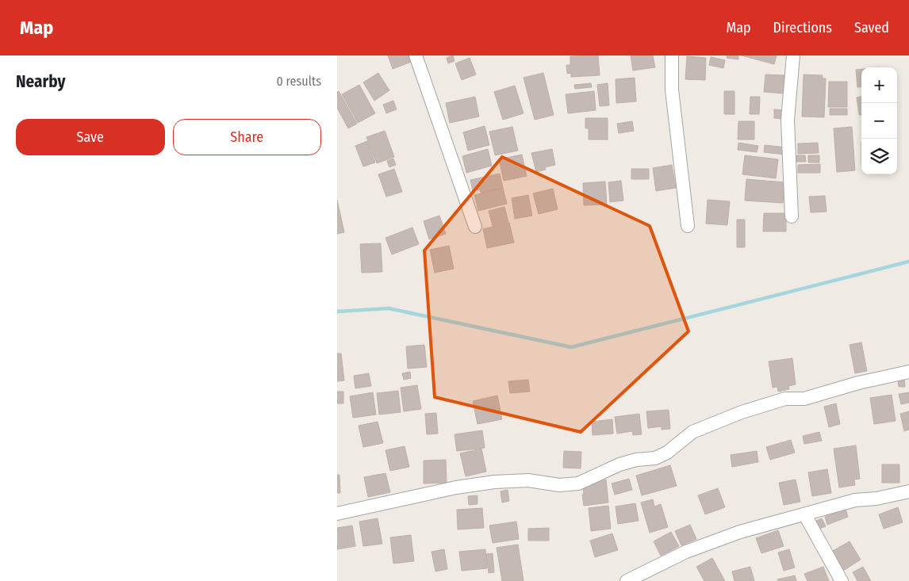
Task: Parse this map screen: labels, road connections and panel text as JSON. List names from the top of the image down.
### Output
{
  "page": {
    "header": "Map",
    "nav": ["Map", "Directions", "Saved"],
    "heading": ["Nearby", "0 results"],
    "map_buttons": ["+", "−"],
    "buttons": ["Save", "Share"]
  }
}
